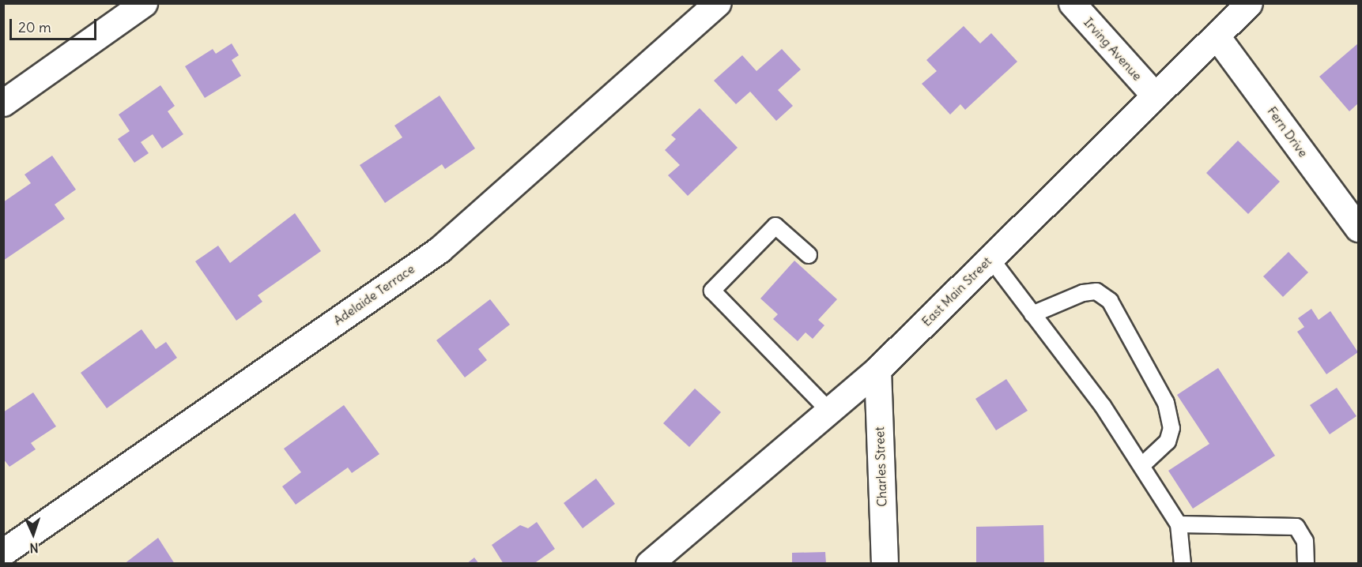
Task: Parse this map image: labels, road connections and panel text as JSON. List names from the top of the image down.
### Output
{
  "streets": {
    "main road": [
      "Irving Avenue",
      "Fern Drive",
      "East Main Street",
      "Adelaide Terrace",
      "Charles Street"
    ]
  },
  "crossings": [
    ["Irving Avenue", "East Main Street"],
    ["Fern Drive", "East Main Street"],
    ["East Main Street", "Charles Street"]
  ],
  "scale_bar": "20 m",
  "north": "bottom"
}
